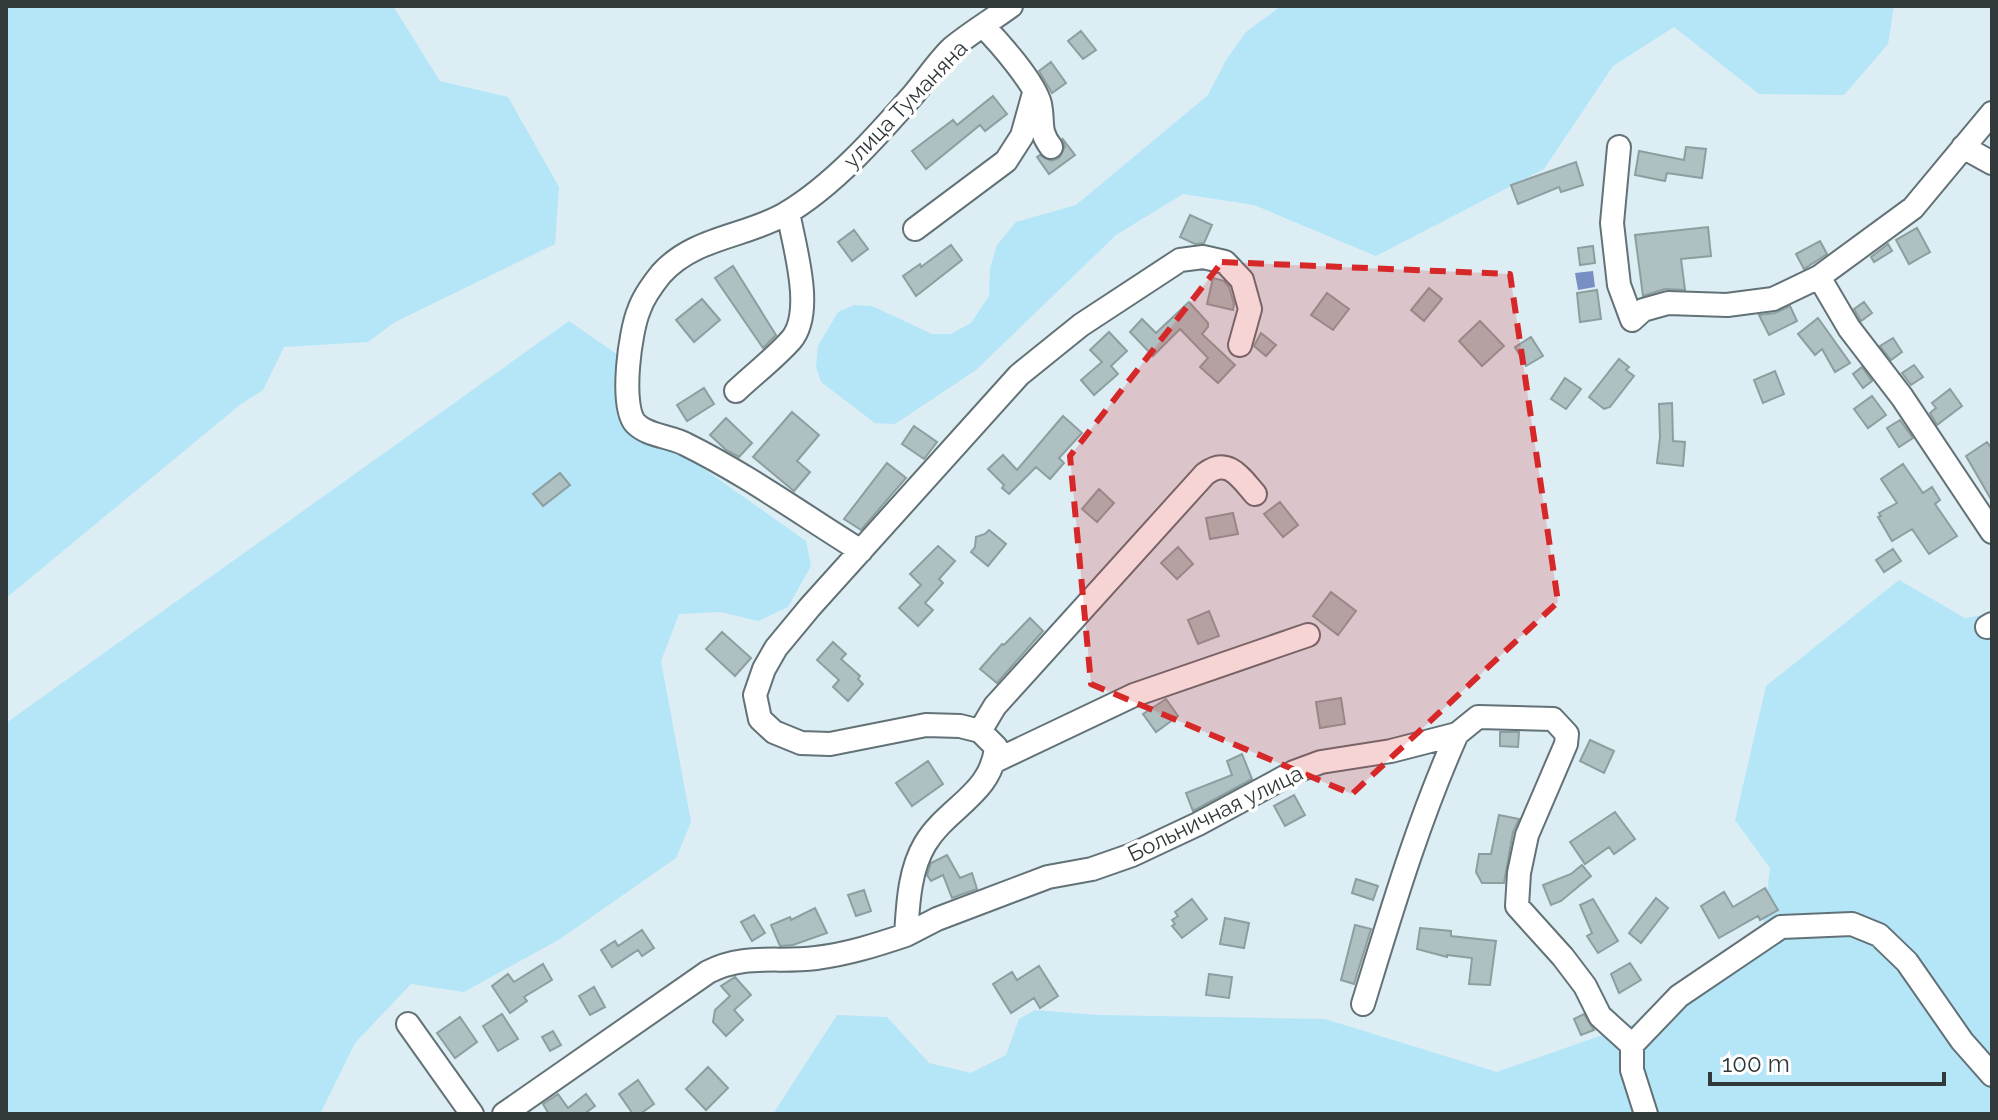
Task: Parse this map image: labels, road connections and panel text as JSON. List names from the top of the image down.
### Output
{
  "streets": {
    "street": ["улица Туманяна", "Больничная улица"]
  },
  "scale_bar": "100 m"
}
